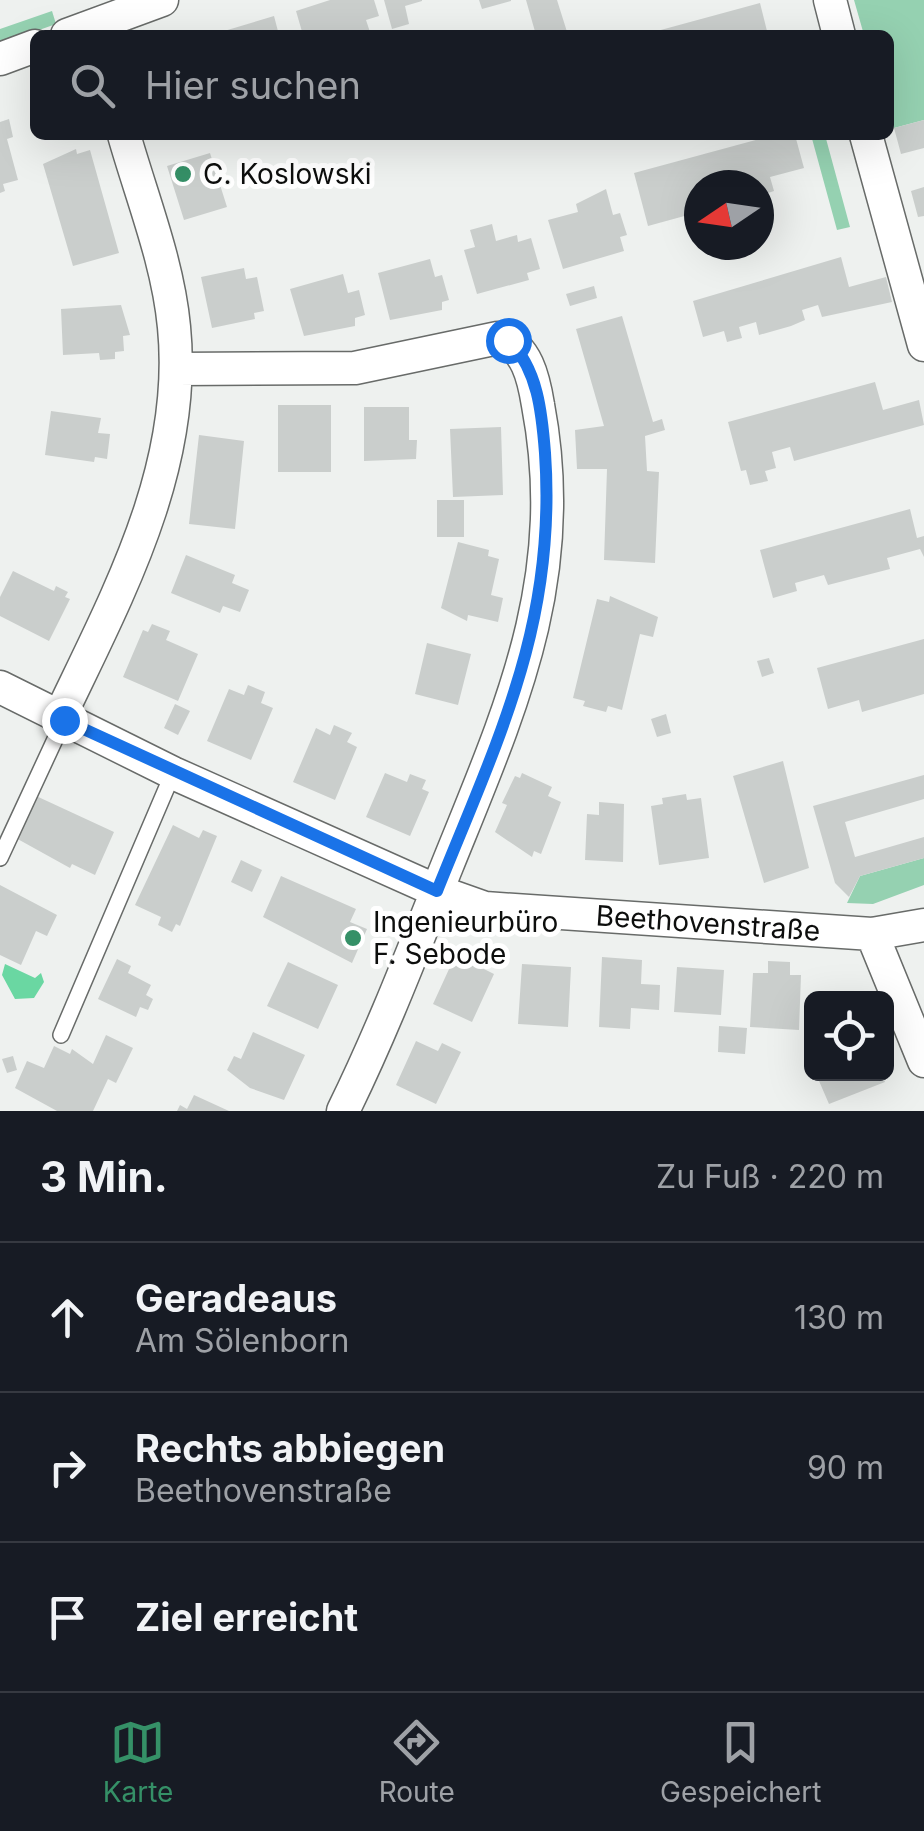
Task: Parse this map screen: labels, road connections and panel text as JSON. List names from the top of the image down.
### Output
{
  "streets": {
    "street": ["Beethovenstraße"]
  },
  "places": ["C. Koslowski", "Ingenieurbüro F. Sebode"],
  "north": "left",
  "page": {
    "search": "Hier suchen",
    "heading": ["3 Min.", "Zu Fuß · 220 m"],
    "list": [
      ["Geradeaus", "Am Sölenborn", "130 m"],
      ["Rechts abbiegen", "Beethovenstraße", "90 m"],
      "Ziel erreicht"
    ],
    "nav": ["Karte", "Route", "Gespeichert"]
  }
}
